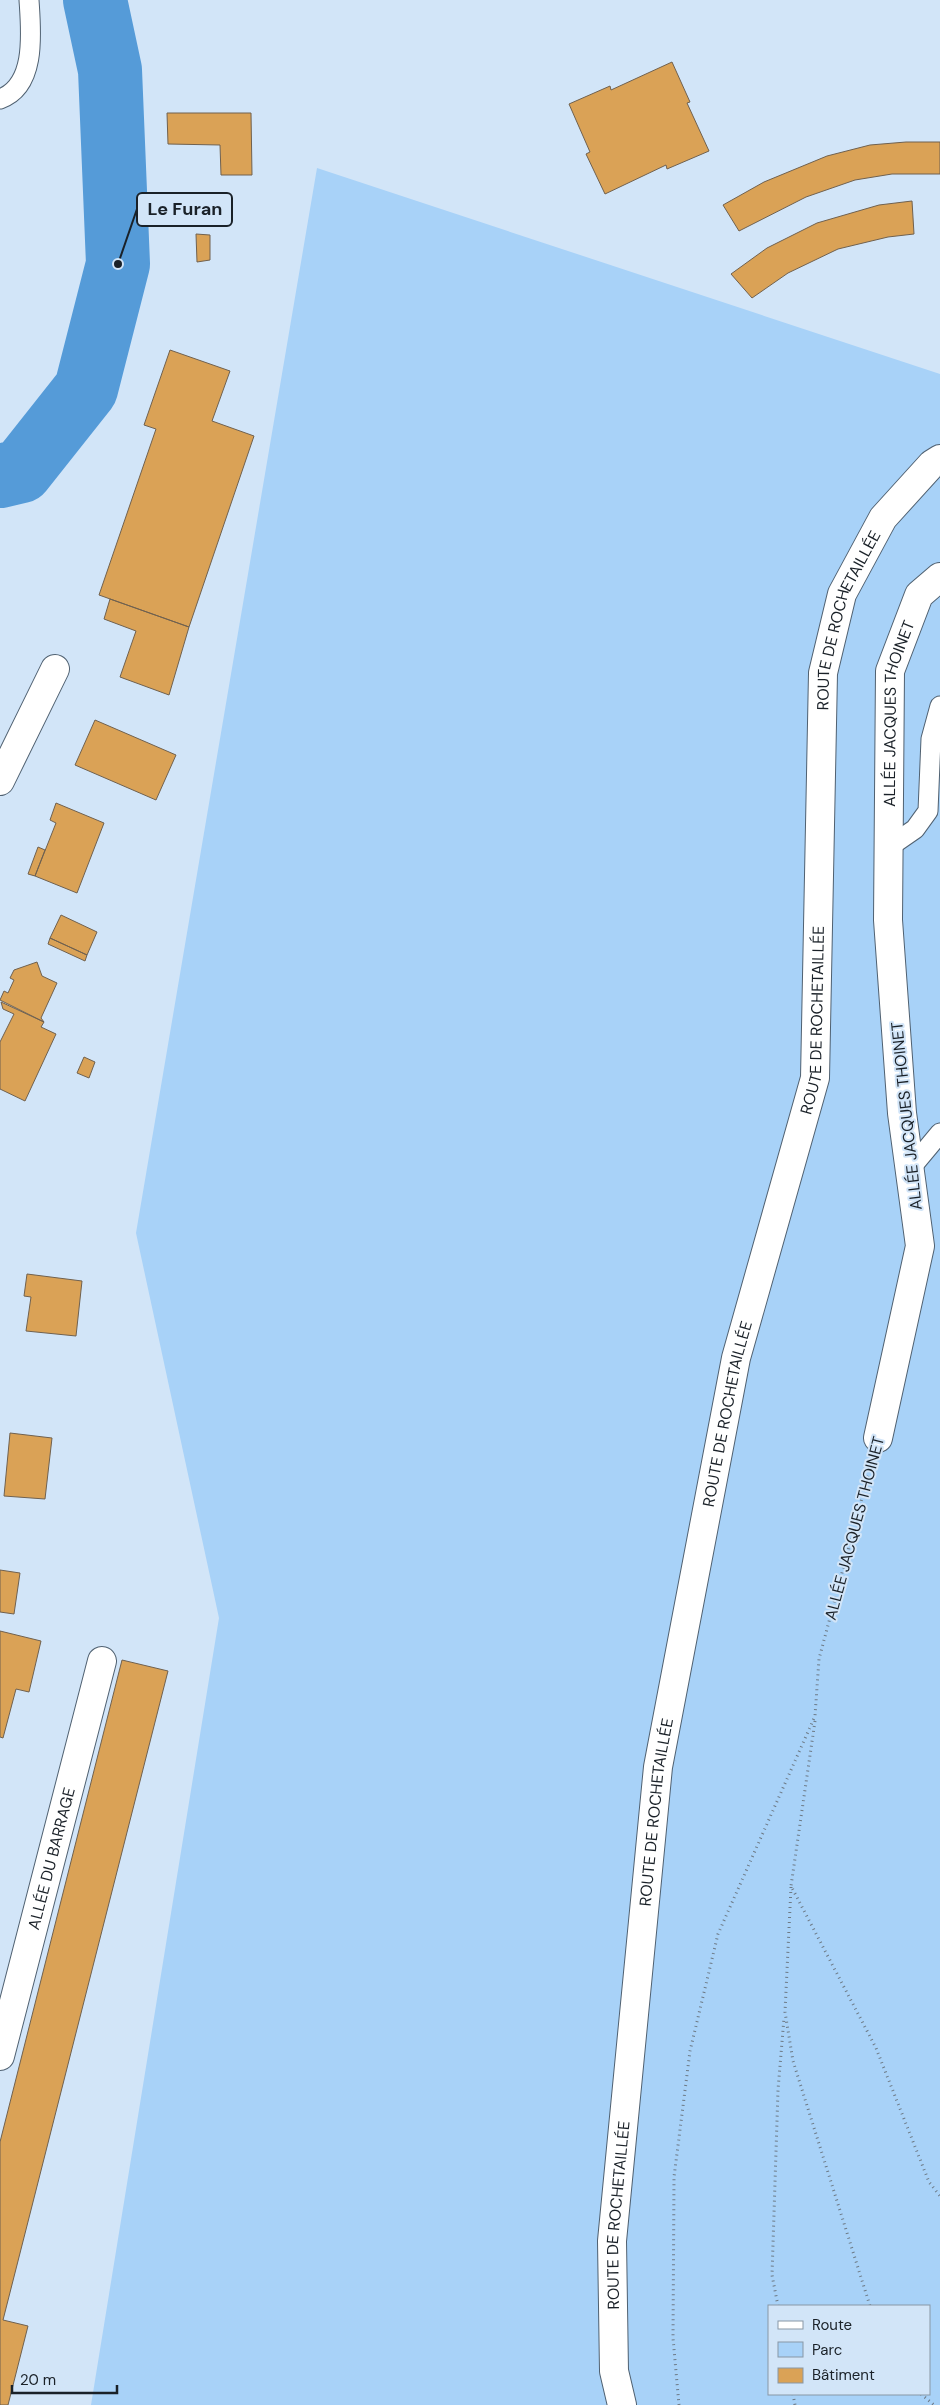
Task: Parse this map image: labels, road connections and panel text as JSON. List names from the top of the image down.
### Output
{
  "streets": {
    "main road": ["ROUTE DE ROCHETAILLÉE", "ALLÉE JACQUES THOINET", "ALLÉE DU BARRAGE"]
  },
  "places": ["Le Furan"],
  "legend": ["Route", "Parc", "Bâtiment"],
  "scale_bar": "20 m"
}
